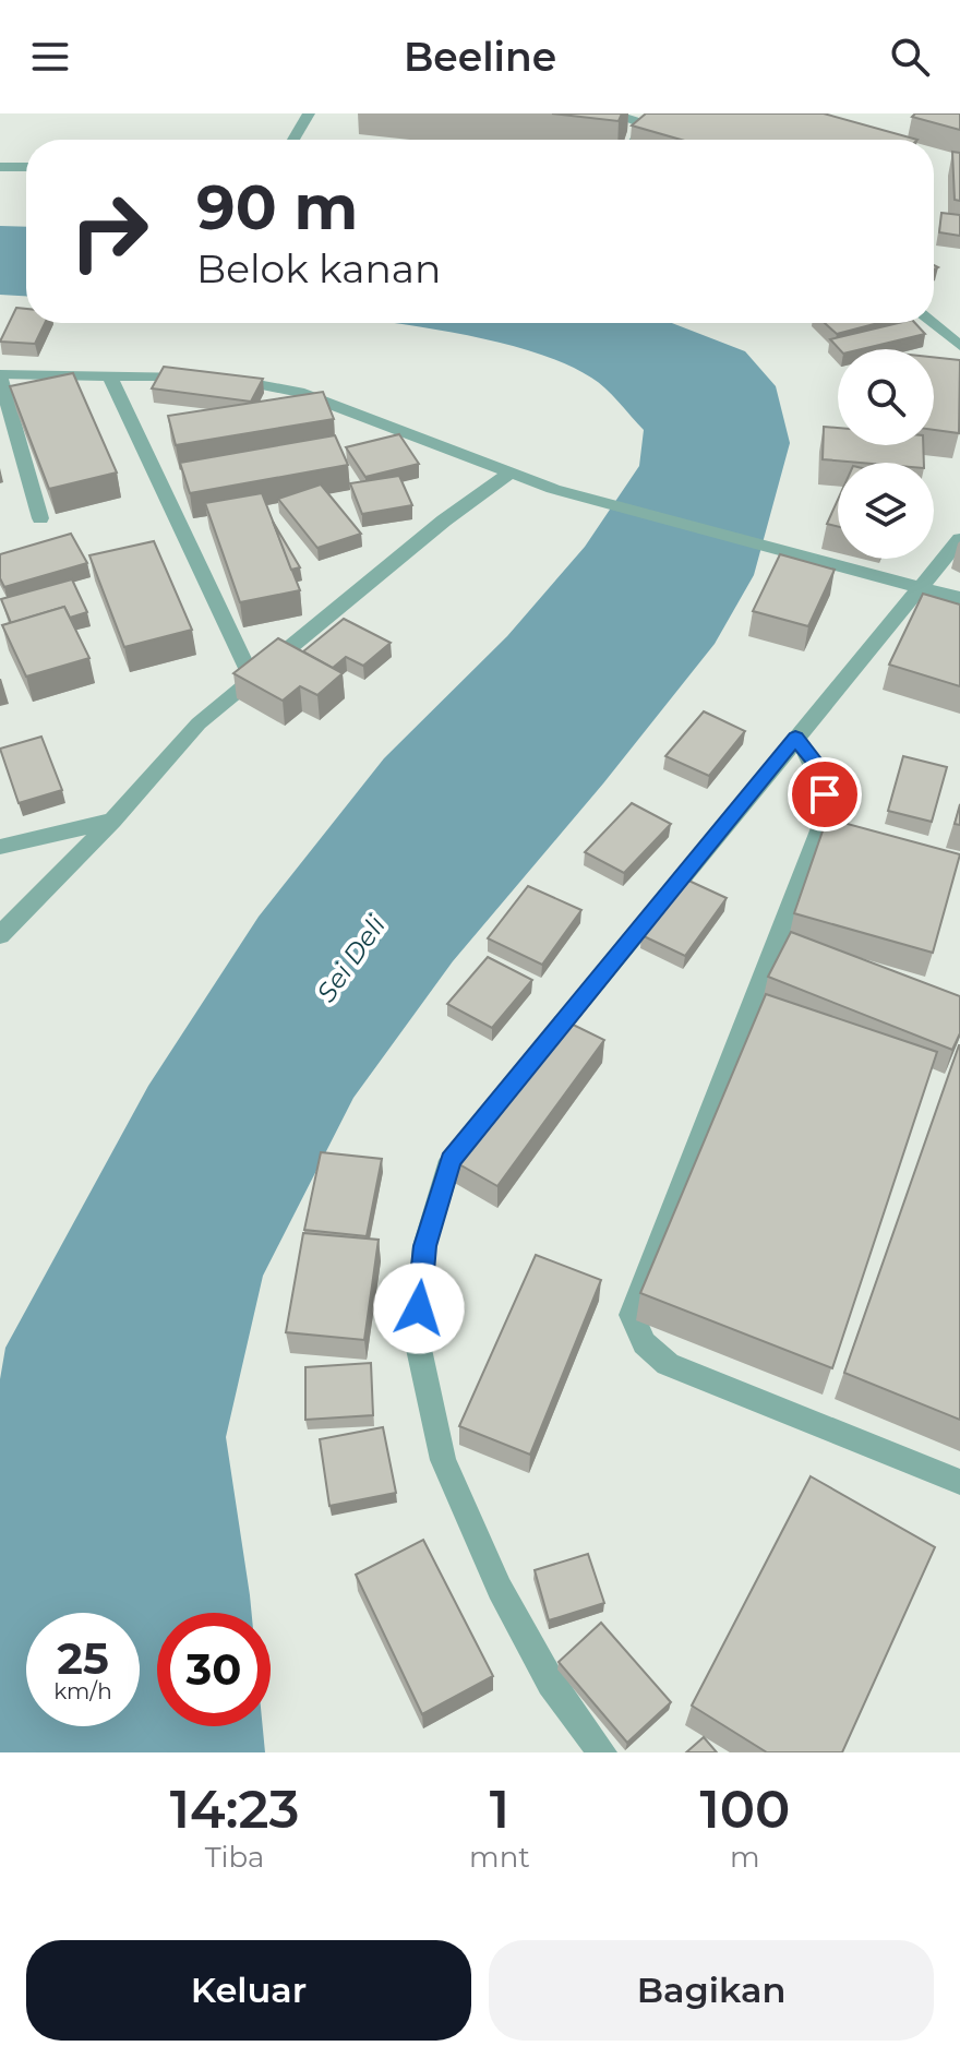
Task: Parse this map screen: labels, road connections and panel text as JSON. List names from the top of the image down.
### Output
{
  "water": ["Sei Deli"],
  "page": {
    "header": "Beeline",
    "turn": ["90 m", "Belok kanan"],
    "speed": "25 km/h",
    "limit": "30",
    "eta": [
      "14:23",
      "Tiba",
      "1",
      "mnt",
      "100",
      "m"
    ],
    "buttons": ["Keluar", "Bagikan"]
  }
}
